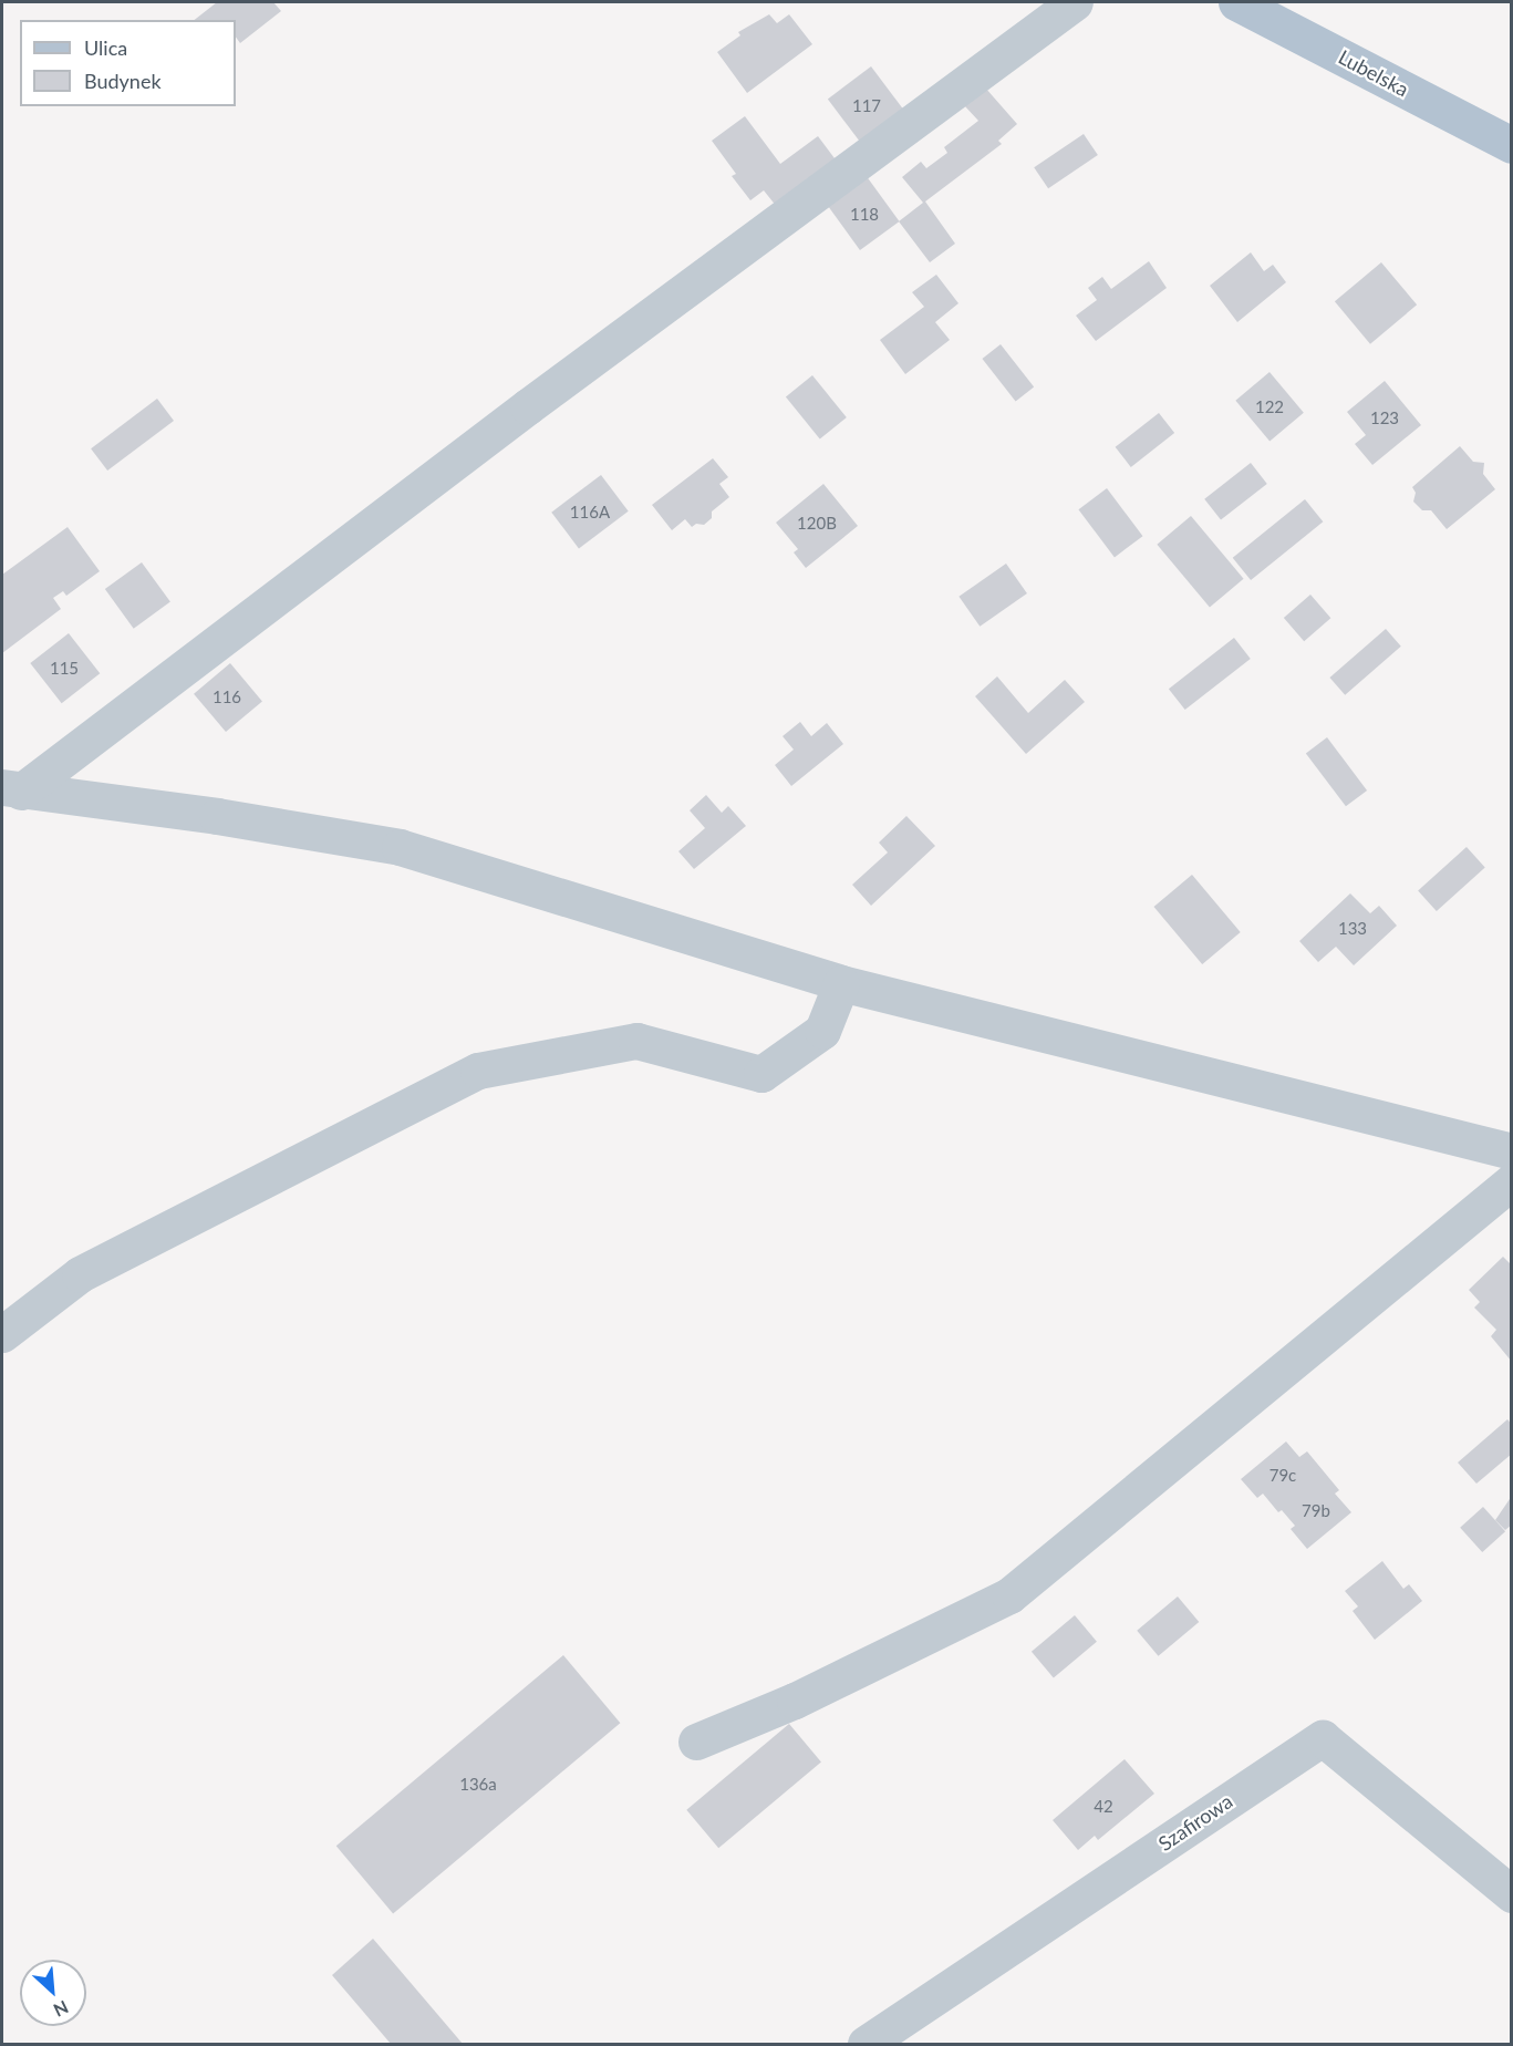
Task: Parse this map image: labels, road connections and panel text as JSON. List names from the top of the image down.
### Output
{
  "streets": {
    "main road": ["Lubelska"],
    "street": ["Szafirowa"]
  },
  "house_numbers": [
    "117",
    "118",
    "122",
    "123",
    "116A",
    "120B",
    "115",
    "116",
    "133",
    "79c",
    "79b",
    "136a",
    "42"
  ],
  "legend": ["Ulica", "Budynek"],
  "north": "bottom right"
}
